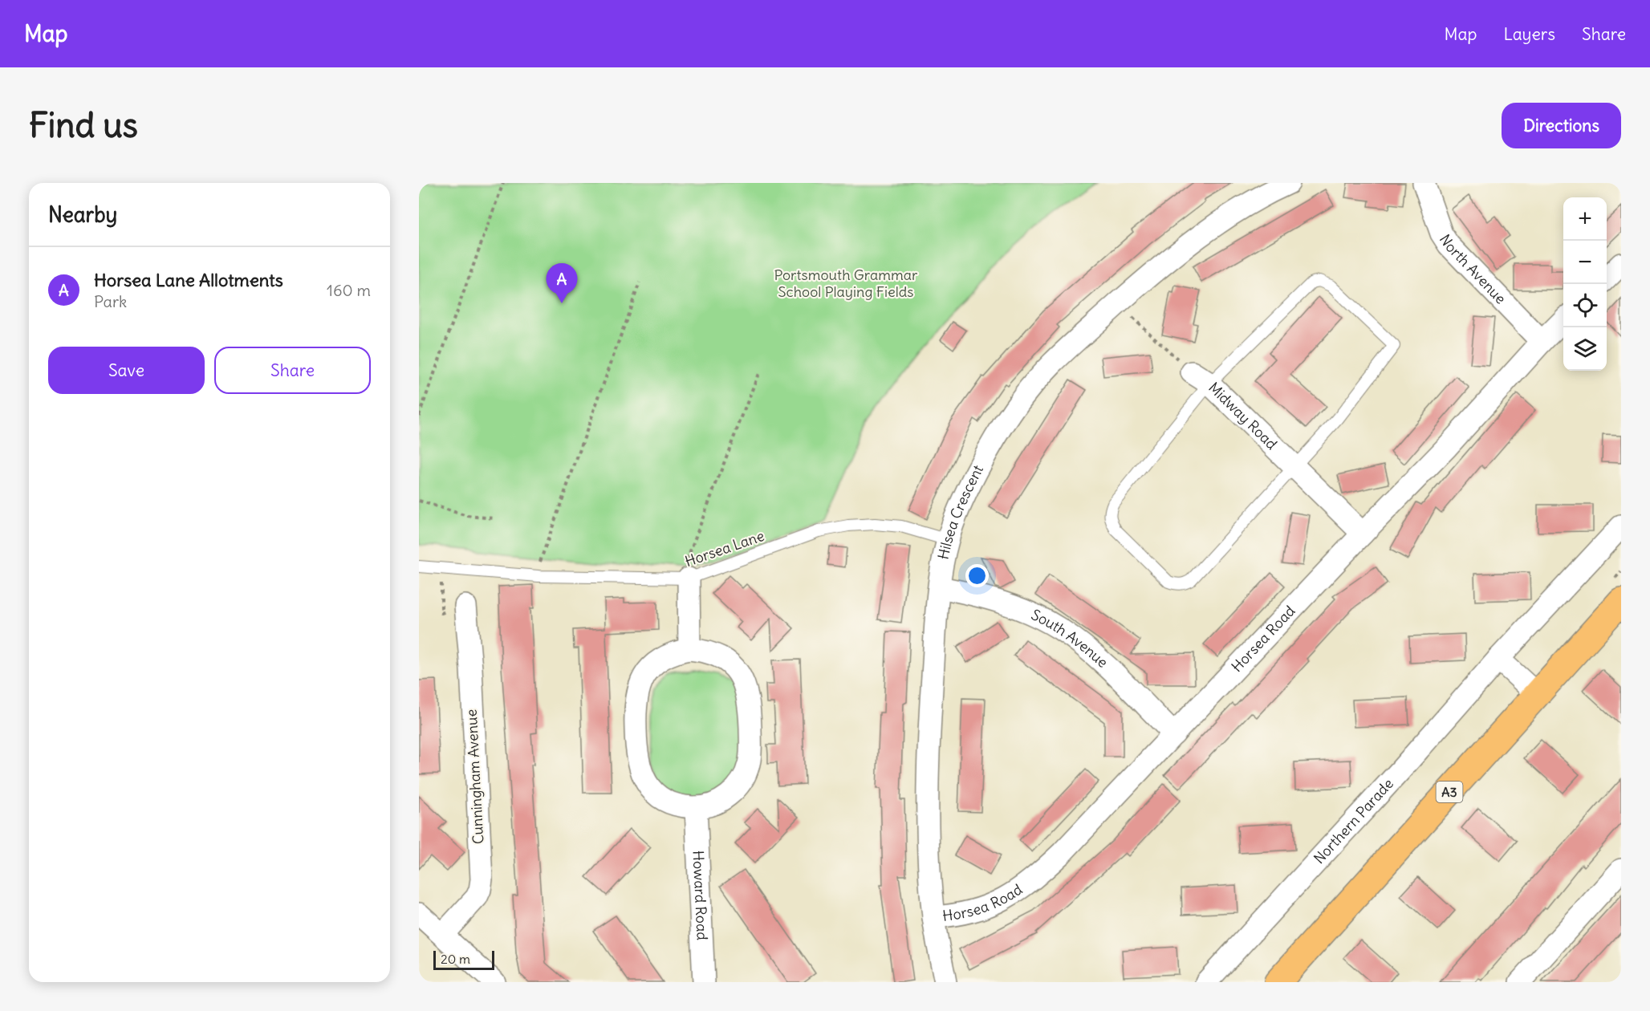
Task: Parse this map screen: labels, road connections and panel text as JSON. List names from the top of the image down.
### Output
{
  "streets": {
    "main road": ["A3"],
    "street": [
      "North Avenue",
      "Midway Road",
      "Hilsea Crescent",
      "Horsea Road",
      "South Avenue",
      "Cunningham Avenue",
      "Northern Parade",
      "Howard Road"
    ],
    "lane": ["Horsea Lane"]
  },
  "crossings": [
    ["North Avenue", "Horsea Road"],
    ["Midway Road", "Horsea Road"],
    ["Hilsea Crescent", "Horsea Lane"],
    ["Hilsea Crescent", "Horsea Road"],
    ["Hilsea Crescent", "South Avenue"],
    ["Horsea Road", "South Avenue"]
  ],
  "parks": ["Portsmouth Grammar School Playing Fields"],
  "scale_bar": "20 m",
  "page": {
    "header": "Map",
    "nav": ["Map", "Layers", "Share"],
    "buttons": [
      "Directions",
      ["Save", "Share"]
    ],
    "title": "Find us",
    "heading": "Nearby",
    "map_buttons": ["+", "−"],
    "list": [
      {
        "mark": "A",
        "name": "Horsea Lane Allotments",
        "note": "Park",
        "value": "160 m"
      }
    ],
    "pins": "A",
    "scale": "20 m"
  }
}
